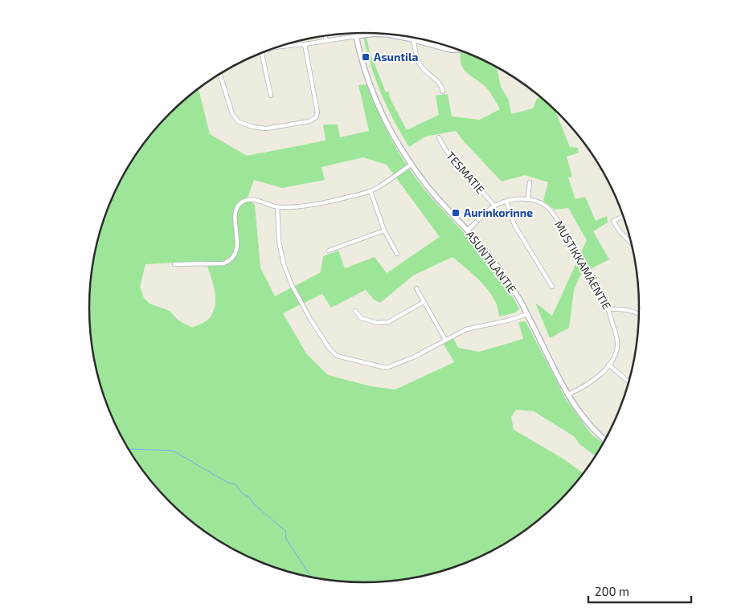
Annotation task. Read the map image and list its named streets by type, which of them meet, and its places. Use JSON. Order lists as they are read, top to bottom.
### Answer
{
  "streets": {
    "street": ["TESMATIE", "ASUNTILANTIE", "MUSTIKKAMÄENTIE"]
  },
  "crossings": [
    ["ASUNTILANTIE", "MUSTIKKAMÄENTIE"]
  ],
  "places": {
    "transit": ["Asuntila", "Aurinkorinne"]
  },
  "scale_bar": "200 m"
}
